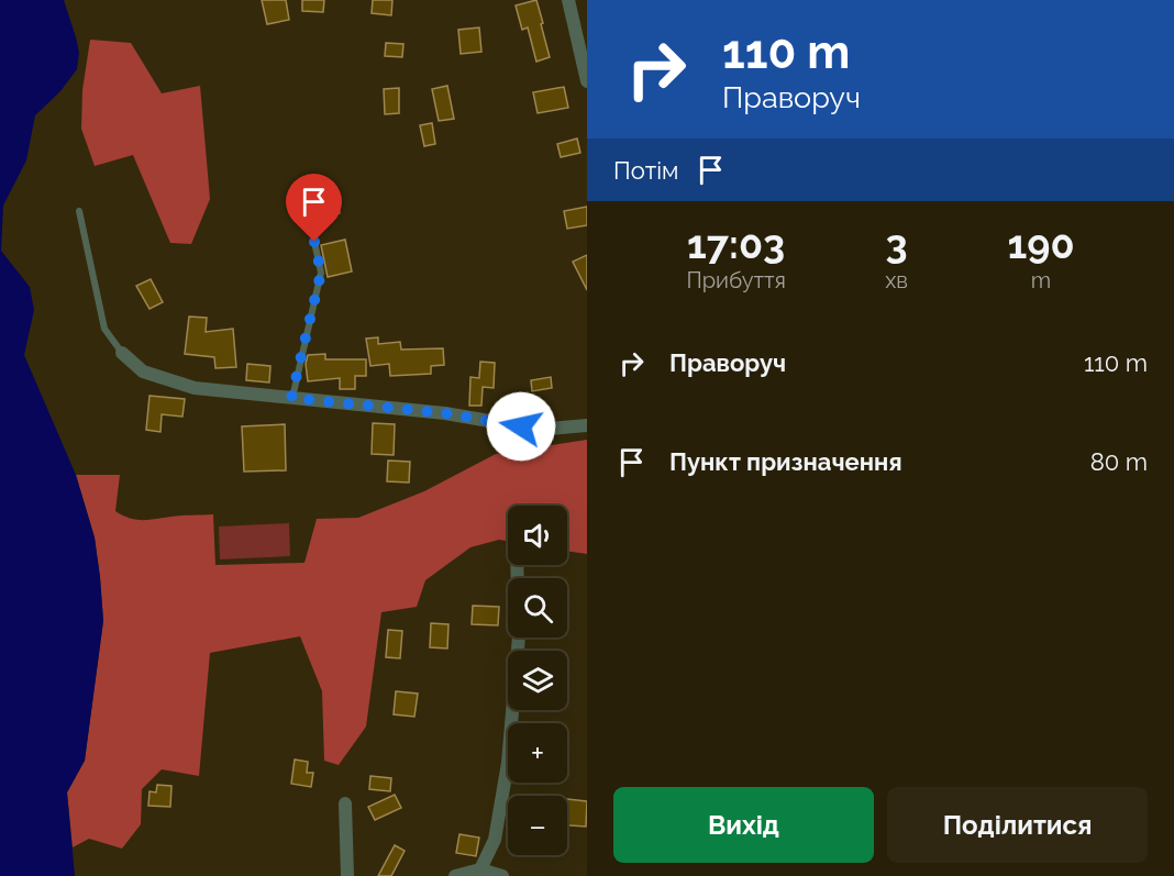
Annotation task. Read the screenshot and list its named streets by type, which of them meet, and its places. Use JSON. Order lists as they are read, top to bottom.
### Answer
{
  "page": {
    "turn": ["110 m", "Праворуч"],
    "then": "Потім",
    "eta": [
      "17:03",
      "Прибуття",
      "3",
      "хв",
      "190",
      "m"
    ],
    "list": [
      {
        "name": "Праворуч",
        "value": "110 m"
      },
      {
        "name": "Пункт призначення",
        "value": "80 m"
      }
    ],
    "map_buttons": ["+", "−"],
    "buttons": ["Вихід", "Поділитися"]
  }
}
